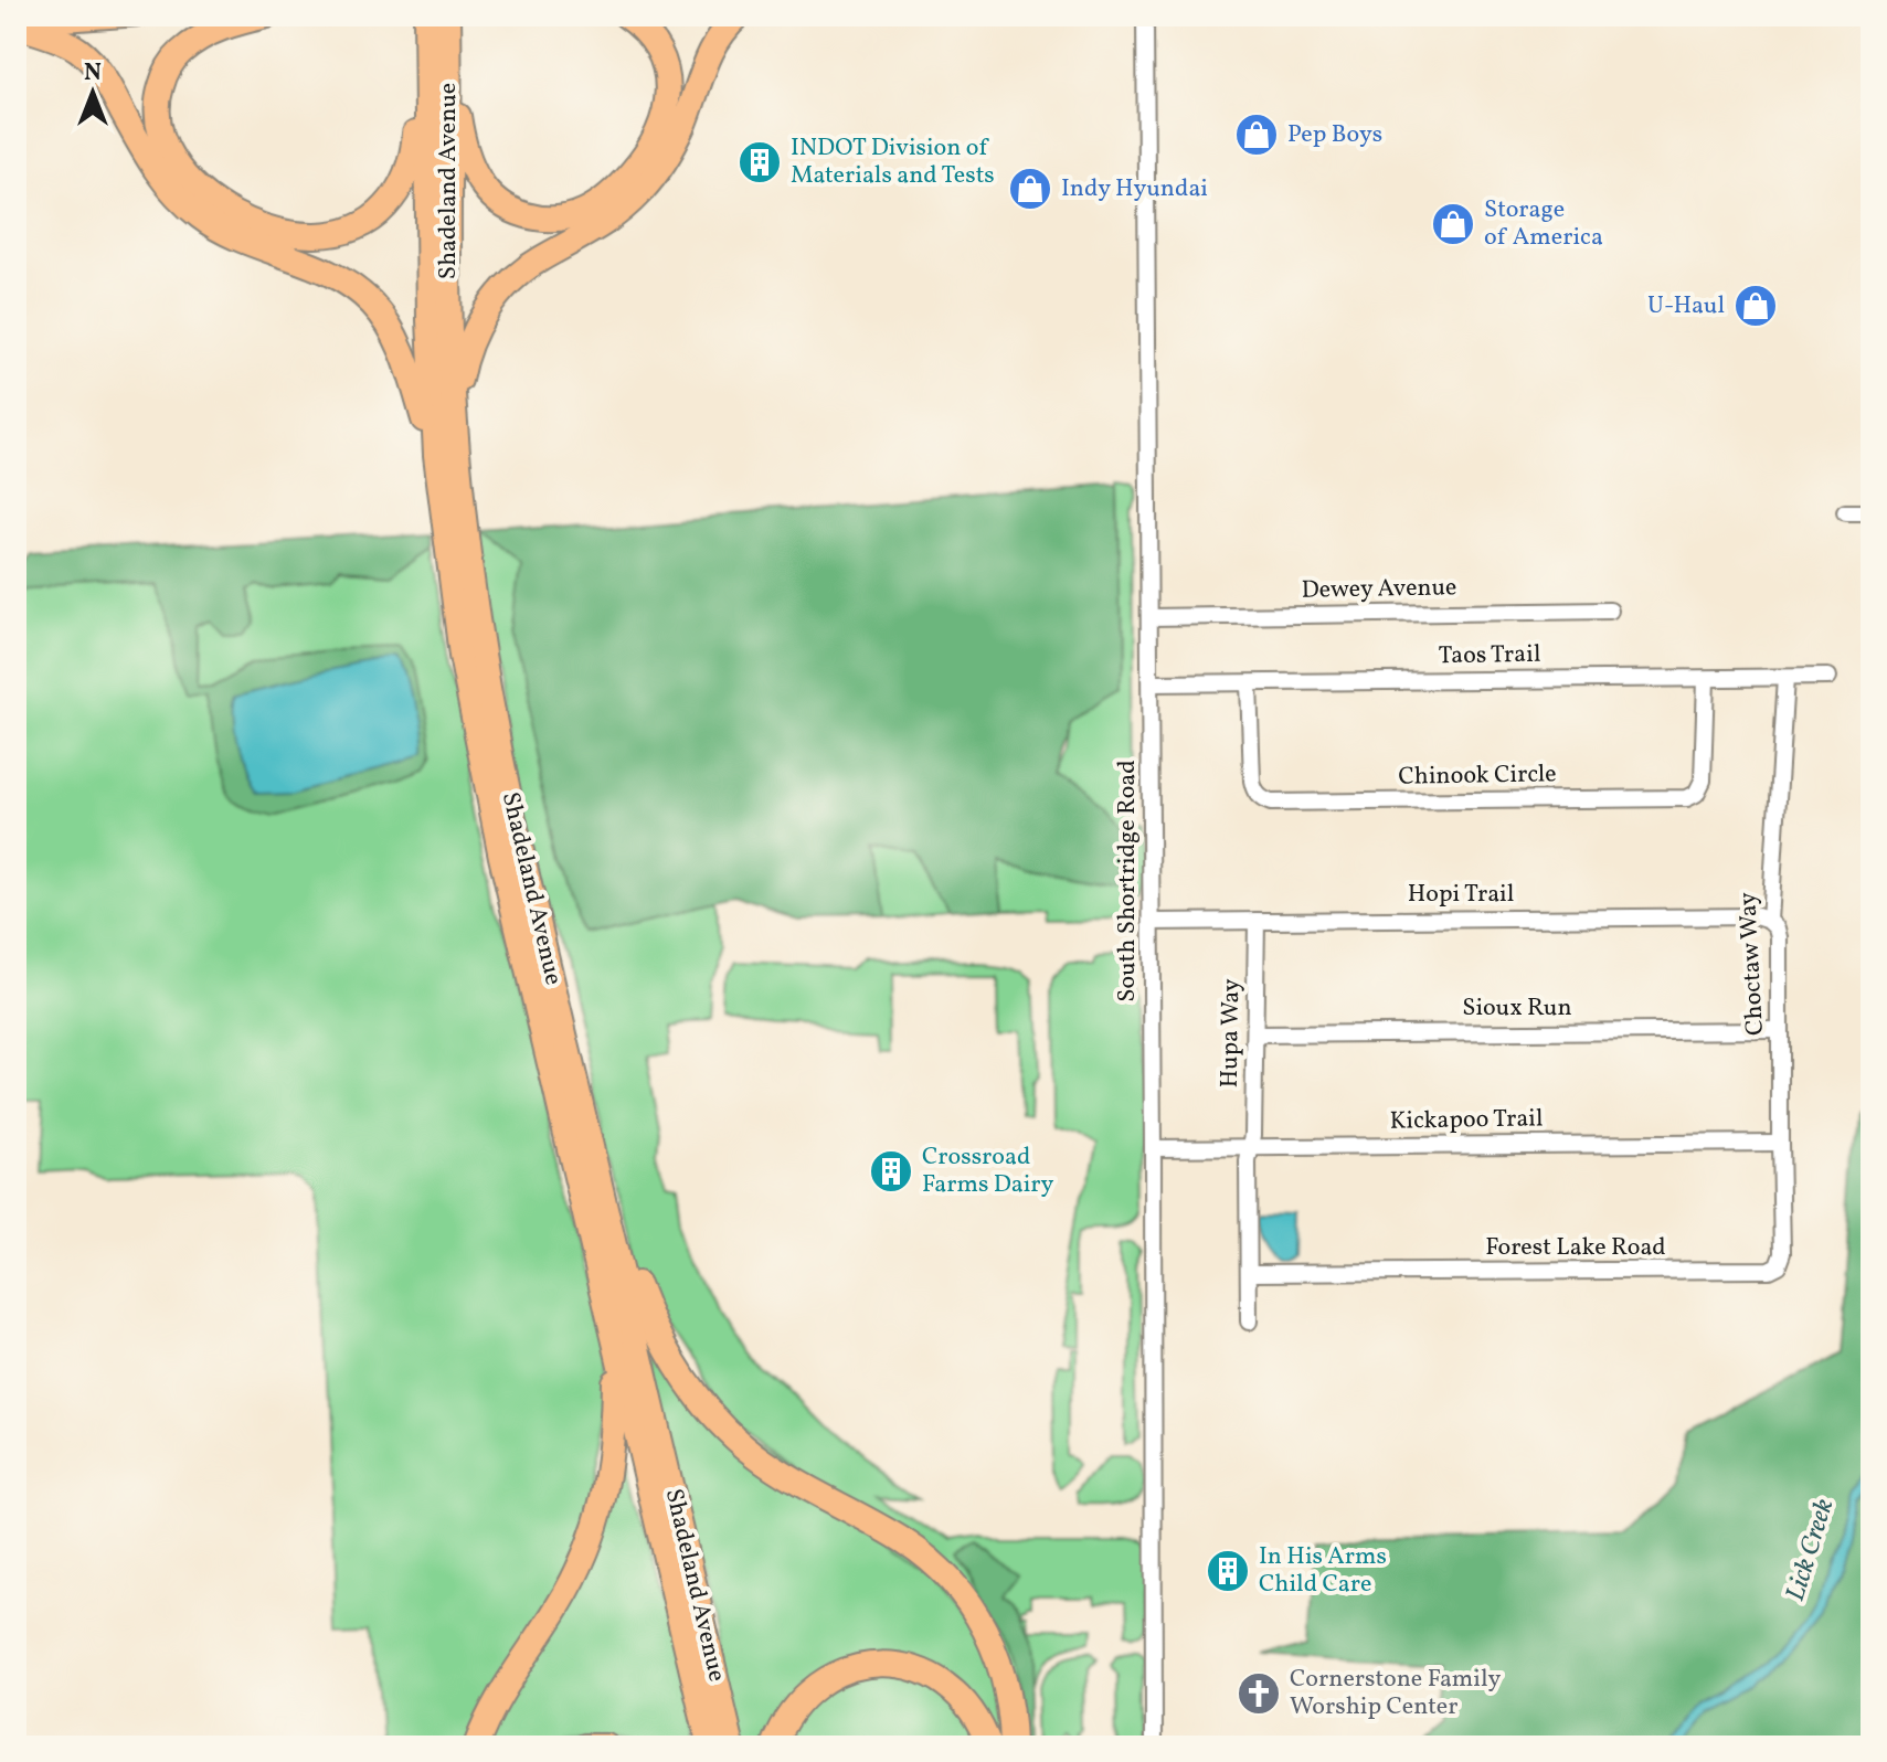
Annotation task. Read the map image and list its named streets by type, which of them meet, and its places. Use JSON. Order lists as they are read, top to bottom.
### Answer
{
  "streets": {
    "highway": ["Shadeland Avenue"],
    "street": [
      "Dewey Avenue",
      "Taos Trail",
      "Chinook Circle",
      "South Shortridge Road",
      "Hopi Trail",
      "Choctaw Way",
      "Sioux Run",
      "Hupa Way",
      "Kickapoo Trail",
      "Forest Lake Road"
    ]
  },
  "crossings": [
    ["Dewey Avenue", "South Shortridge Road"],
    ["Taos Trail", "Chinook Circle"],
    ["Taos Trail", "South Shortridge Road"],
    ["Taos Trail", "Choctaw Way"],
    ["South Shortridge Road", "Hopi Trail"],
    ["South Shortridge Road", "Kickapoo Trail"],
    ["Hopi Trail", "Choctaw Way"],
    ["Hopi Trail", "Hupa Way"],
    ["Choctaw Way", "Sioux Run"],
    ["Choctaw Way", "Kickapoo Trail"],
    ["Choctaw Way", "Forest Lake Road"],
    ["Sioux Run", "Hupa Way"],
    ["Hupa Way", "Kickapoo Trail"],
    ["Kickapoo Trail", "Forest Lake Road"]
  ],
  "water": ["Lick Creek"],
  "places": {
    "shop": [
      "Pep Boys",
      "Indy Hyundai",
      "Storage of America",
      "U-Haul"
    ],
    "building": ["INDOT Division of Materials and Tests", "Crossroad Farms Dairy", "In His Arms Child Care"],
    "church": ["Cornerstone Family Worship Center"]
  },
  "north": "top"
}
